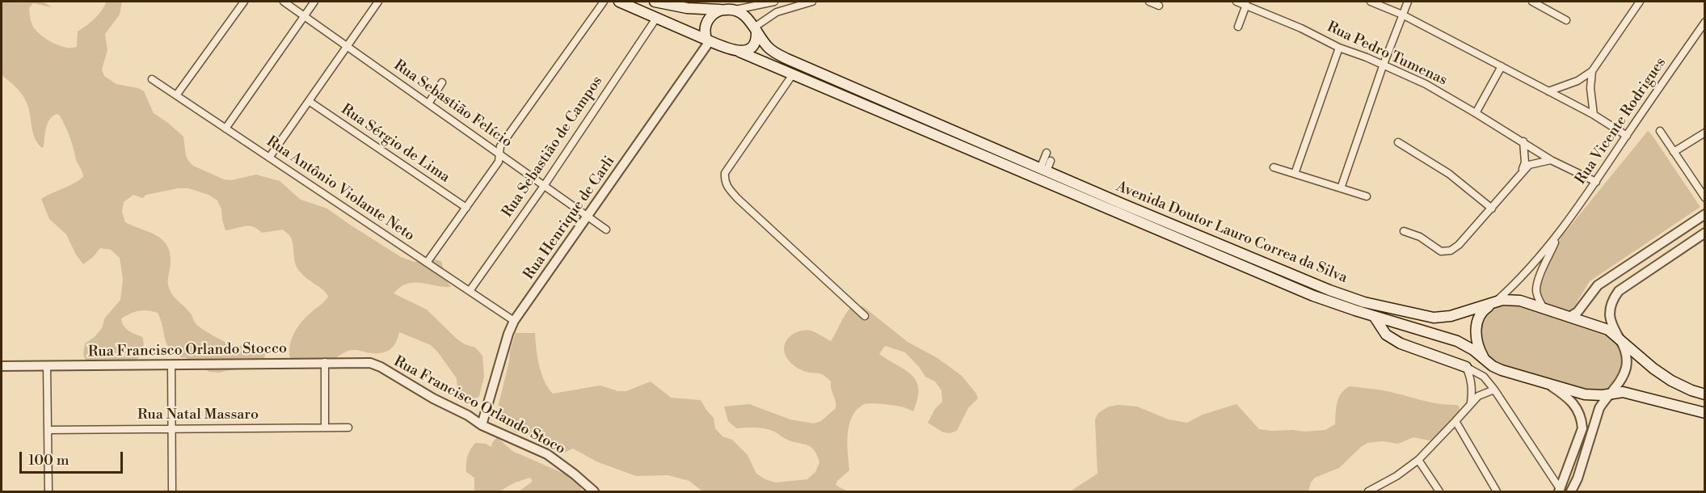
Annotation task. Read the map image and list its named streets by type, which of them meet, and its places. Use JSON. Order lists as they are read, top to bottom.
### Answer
{
  "streets": {
    "main road": ["Avenida Doutor Lauro Correa da Silva"],
    "street": [
      "Rua Pedro Tumenas",
      "Rua Sebastião Felício",
      "Rua Vicente Rodrigues",
      "Rua Sérgio de Lima",
      "Rua Sebastião de Campos",
      "Rua Antônio Violante Neto",
      "Rua Henrique de Carli",
      "Rua Francisco Orlando Stocco",
      "Rua Francisco Orlando Stoco",
      "Rua Natal Massaro"
    ]
  },
  "crossings": [
    ["Rua Pedro Tumenas", "Rua Vicente Rodrigues"],
    ["Rua Sebastião Felício", "Rua Sebastião de Campos"],
    ["Rua Sebastião Felício", "Rua Henrique de Carli"],
    ["Rua Vicente Rodrigues", "Avenida Doutor Lauro Correa da Silva"],
    ["Rua Sebastião de Campos", "Rua Antônio Violante Neto"],
    ["Rua Antônio Violante Neto", "Rua Henrique de Carli"],
    ["Rua Henrique de Carli", "Avenida Doutor Lauro Correa da Silva"],
    ["Rua Henrique de Carli", "Rua Francisco Orlando Stoco"],
    ["Rua Francisco Orlando Stocco", "Rua Francisco Orlando Stoco"]
  ],
  "scale_bar": "100 m"
}
